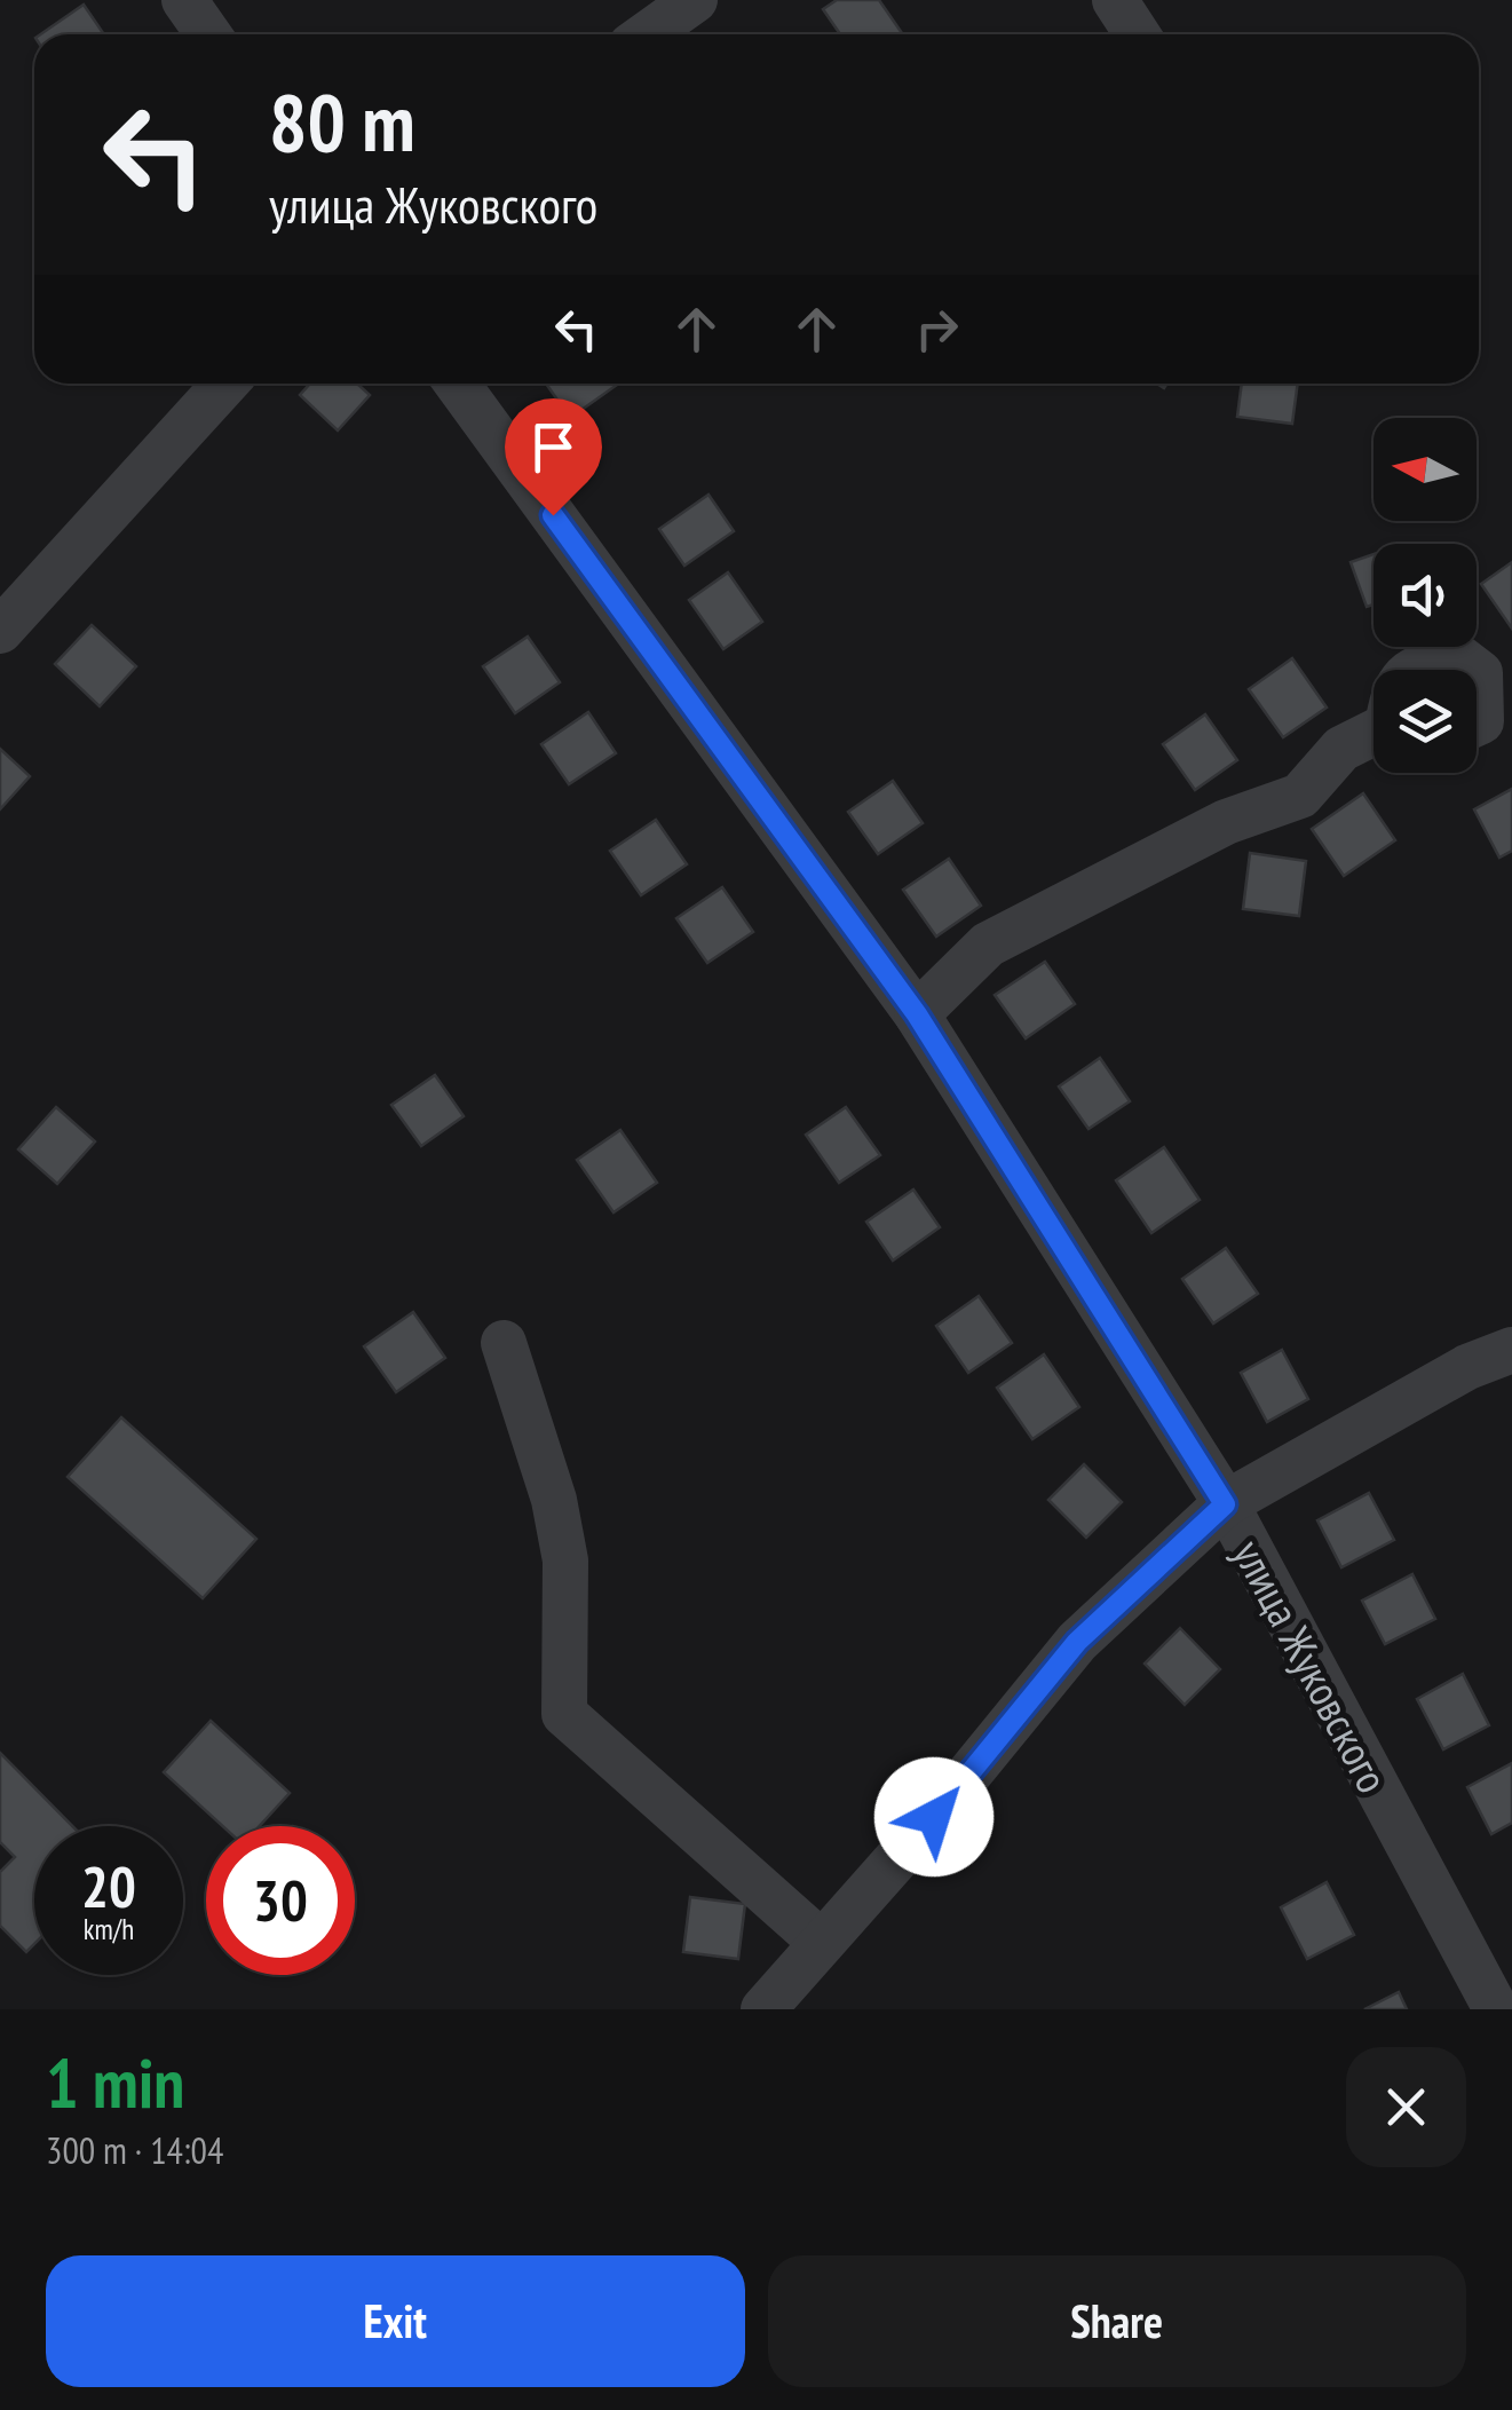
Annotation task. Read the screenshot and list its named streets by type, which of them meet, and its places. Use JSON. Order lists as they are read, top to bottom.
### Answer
{
  "streets": {
    "street": ["улица Жуковского"]
  },
  "north": "left",
  "page": {
    "turn": ["80 m", "улица Жуковского"],
    "speed": "20 km/h",
    "limit": "30",
    "heading": ["1 min", "300 m · 14:04"],
    "buttons": ["Exit", "Share"]
  }
}
